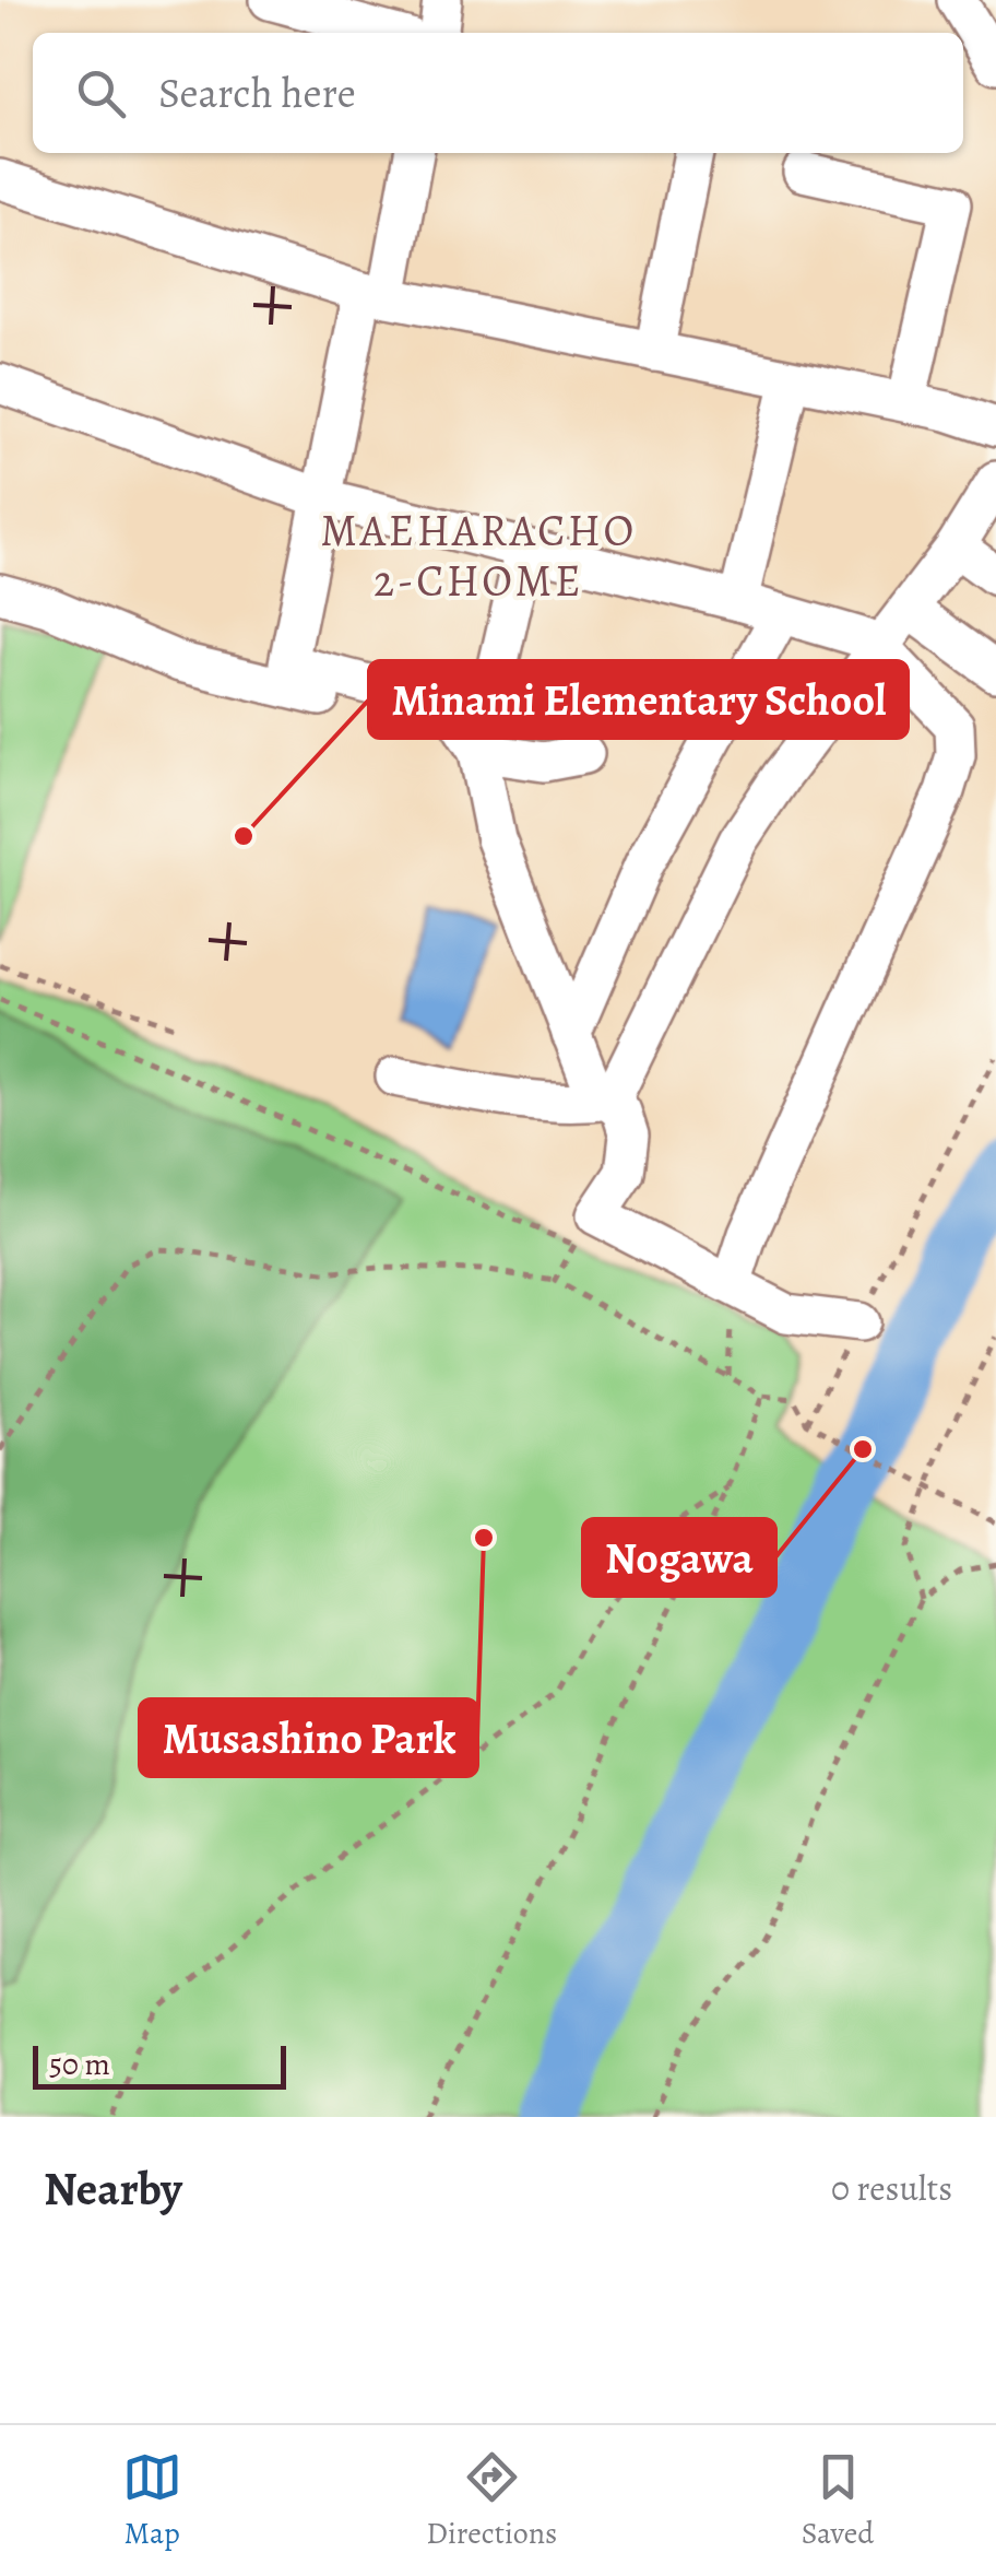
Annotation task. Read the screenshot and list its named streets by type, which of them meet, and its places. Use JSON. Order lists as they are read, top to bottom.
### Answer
{
  "districts": ["MAEHARACHO 2-CHOME"],
  "places": ["Minami Elementary School", "Nogawa", "Musashino Park"],
  "scale_bar": "50 m",
  "page": {
    "search": "Search here",
    "scale": "50 m",
    "heading": ["Nearby", "0 results"],
    "nav": ["Map", "Directions", "Saved"]
  }
}
